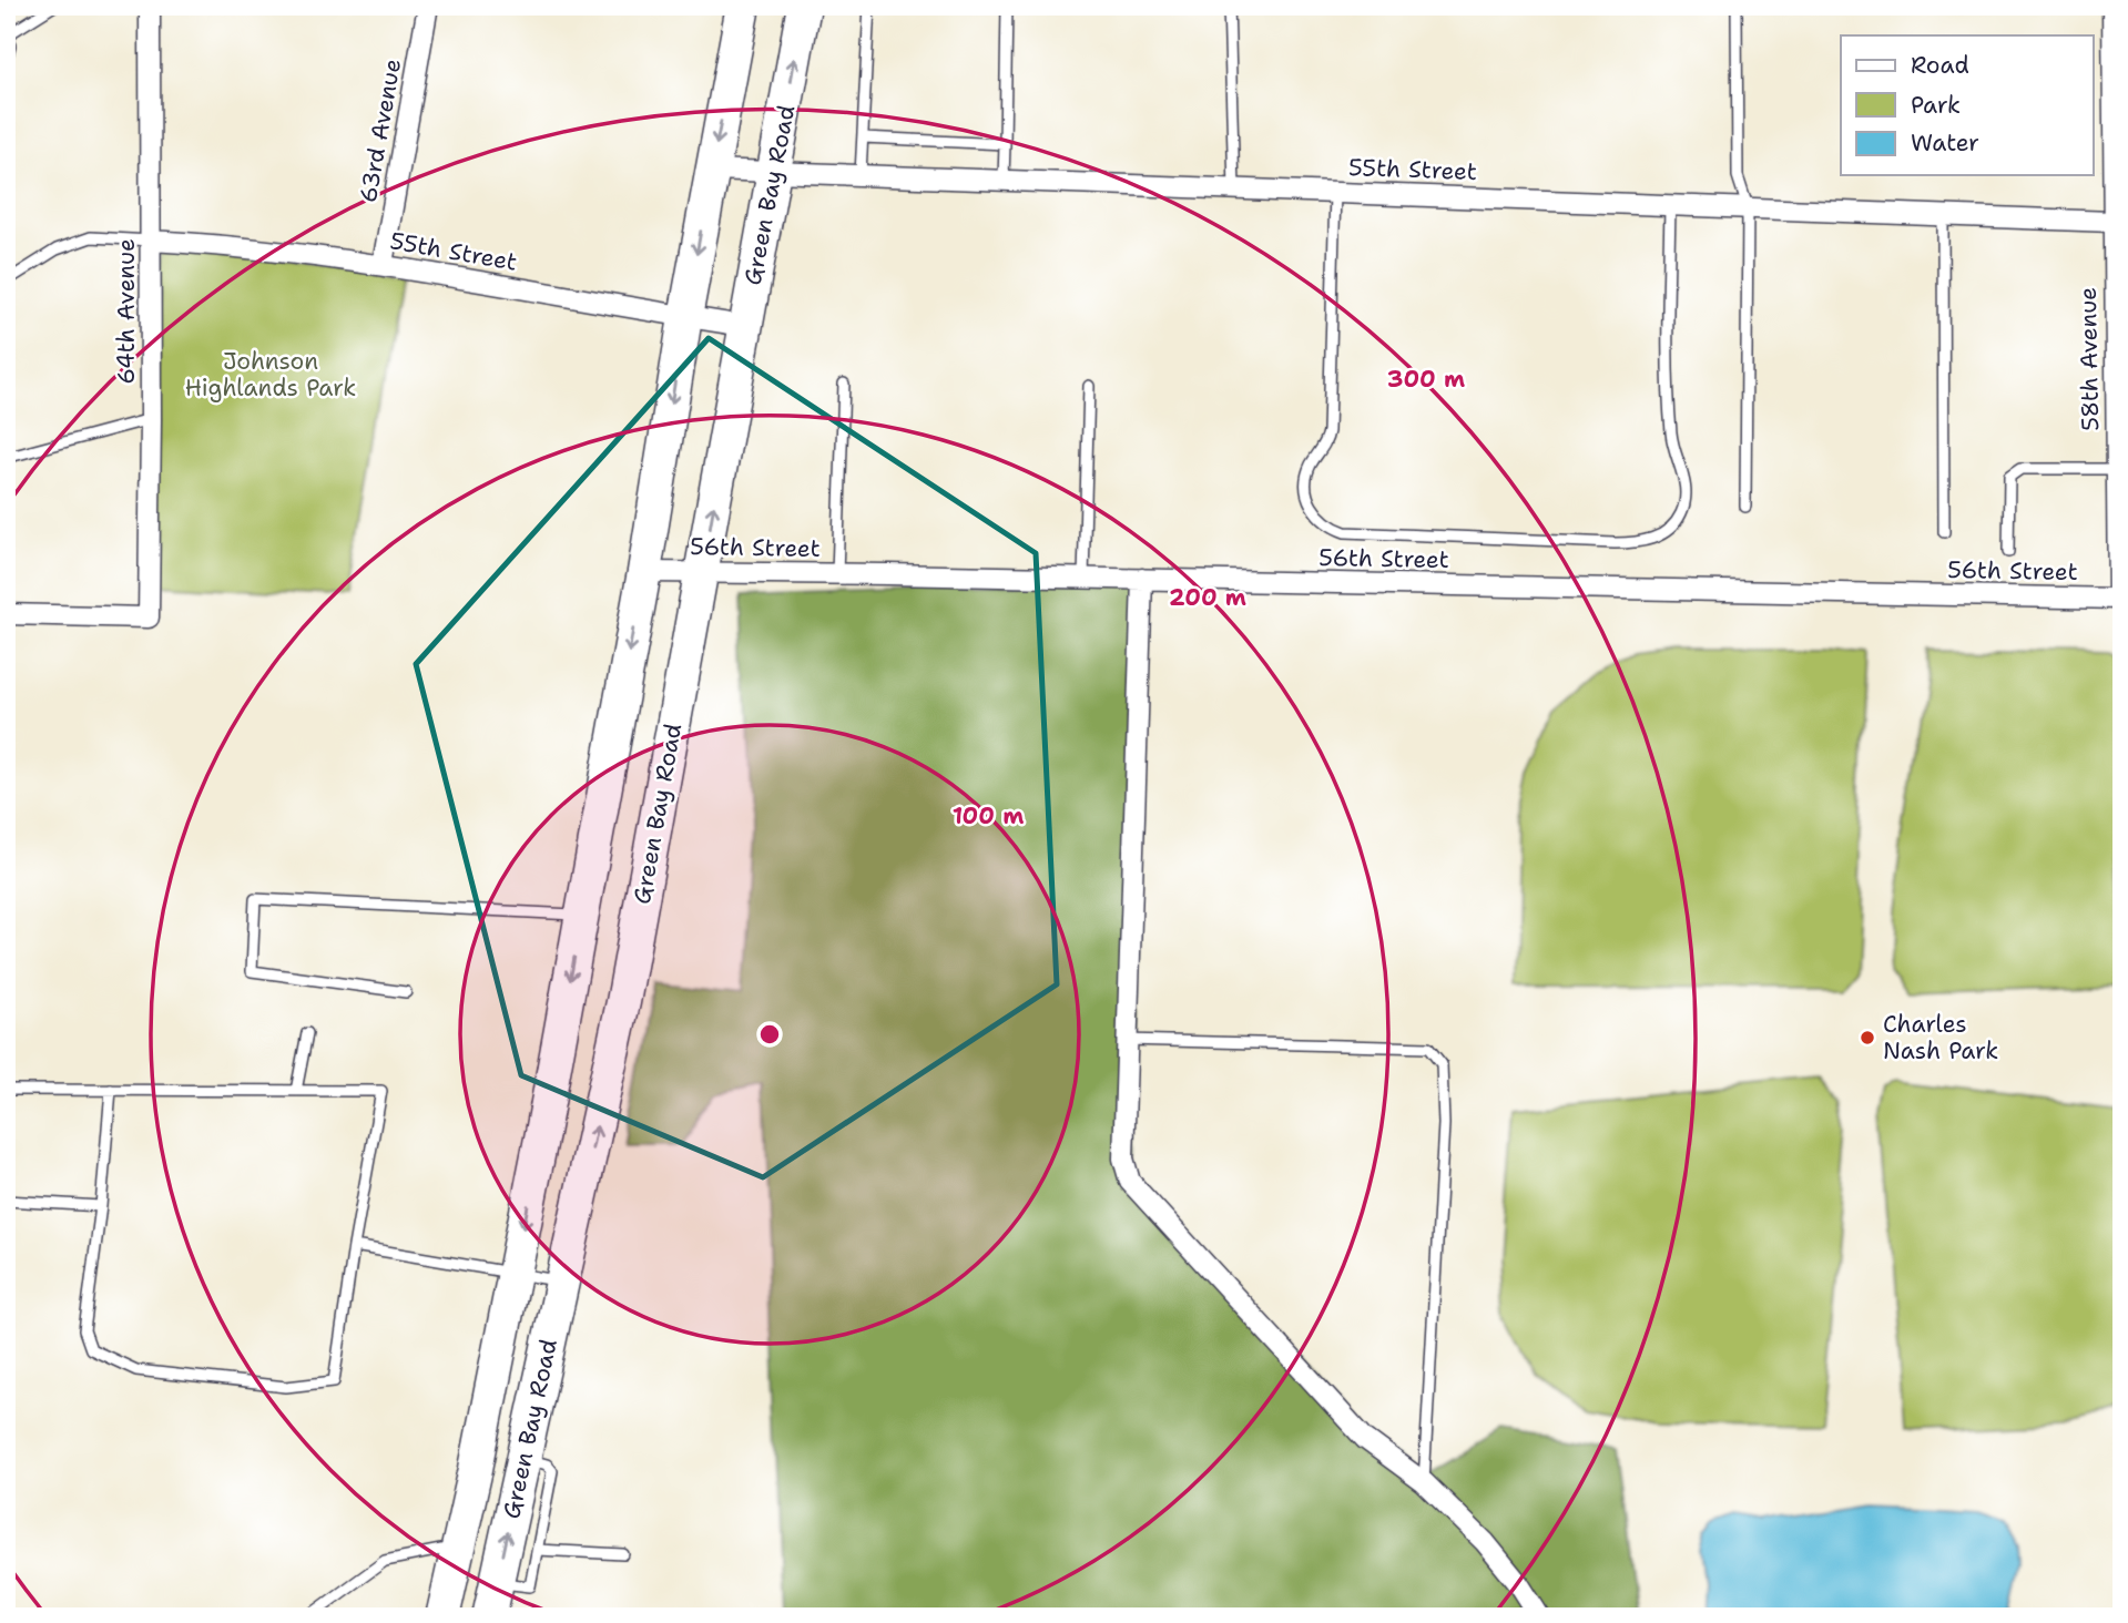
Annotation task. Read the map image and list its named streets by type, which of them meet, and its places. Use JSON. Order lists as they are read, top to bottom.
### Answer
{
  "streets": {
    "main road": ["Green Bay Road"],
    "street": [
      "63rd Avenue",
      "55th Street",
      "64th Avenue",
      "58th Avenue",
      "56th Street"
    ]
  },
  "crossings": [
    ["63rd Avenue", "55th Street"],
    ["55th Street", "Green Bay Road"],
    ["55th Street", "64th Avenue"],
    ["55th Street", "58th Avenue"],
    ["Green Bay Road", "56th Street"],
    ["58th Avenue", "56th Street"]
  ],
  "parks": ["Johnson Highlands Park"],
  "places": ["Charles Nash Park"],
  "legend": ["Road", "Park", "Water"],
  "rings": ["300 m", "200 m", "100 m"]
}
